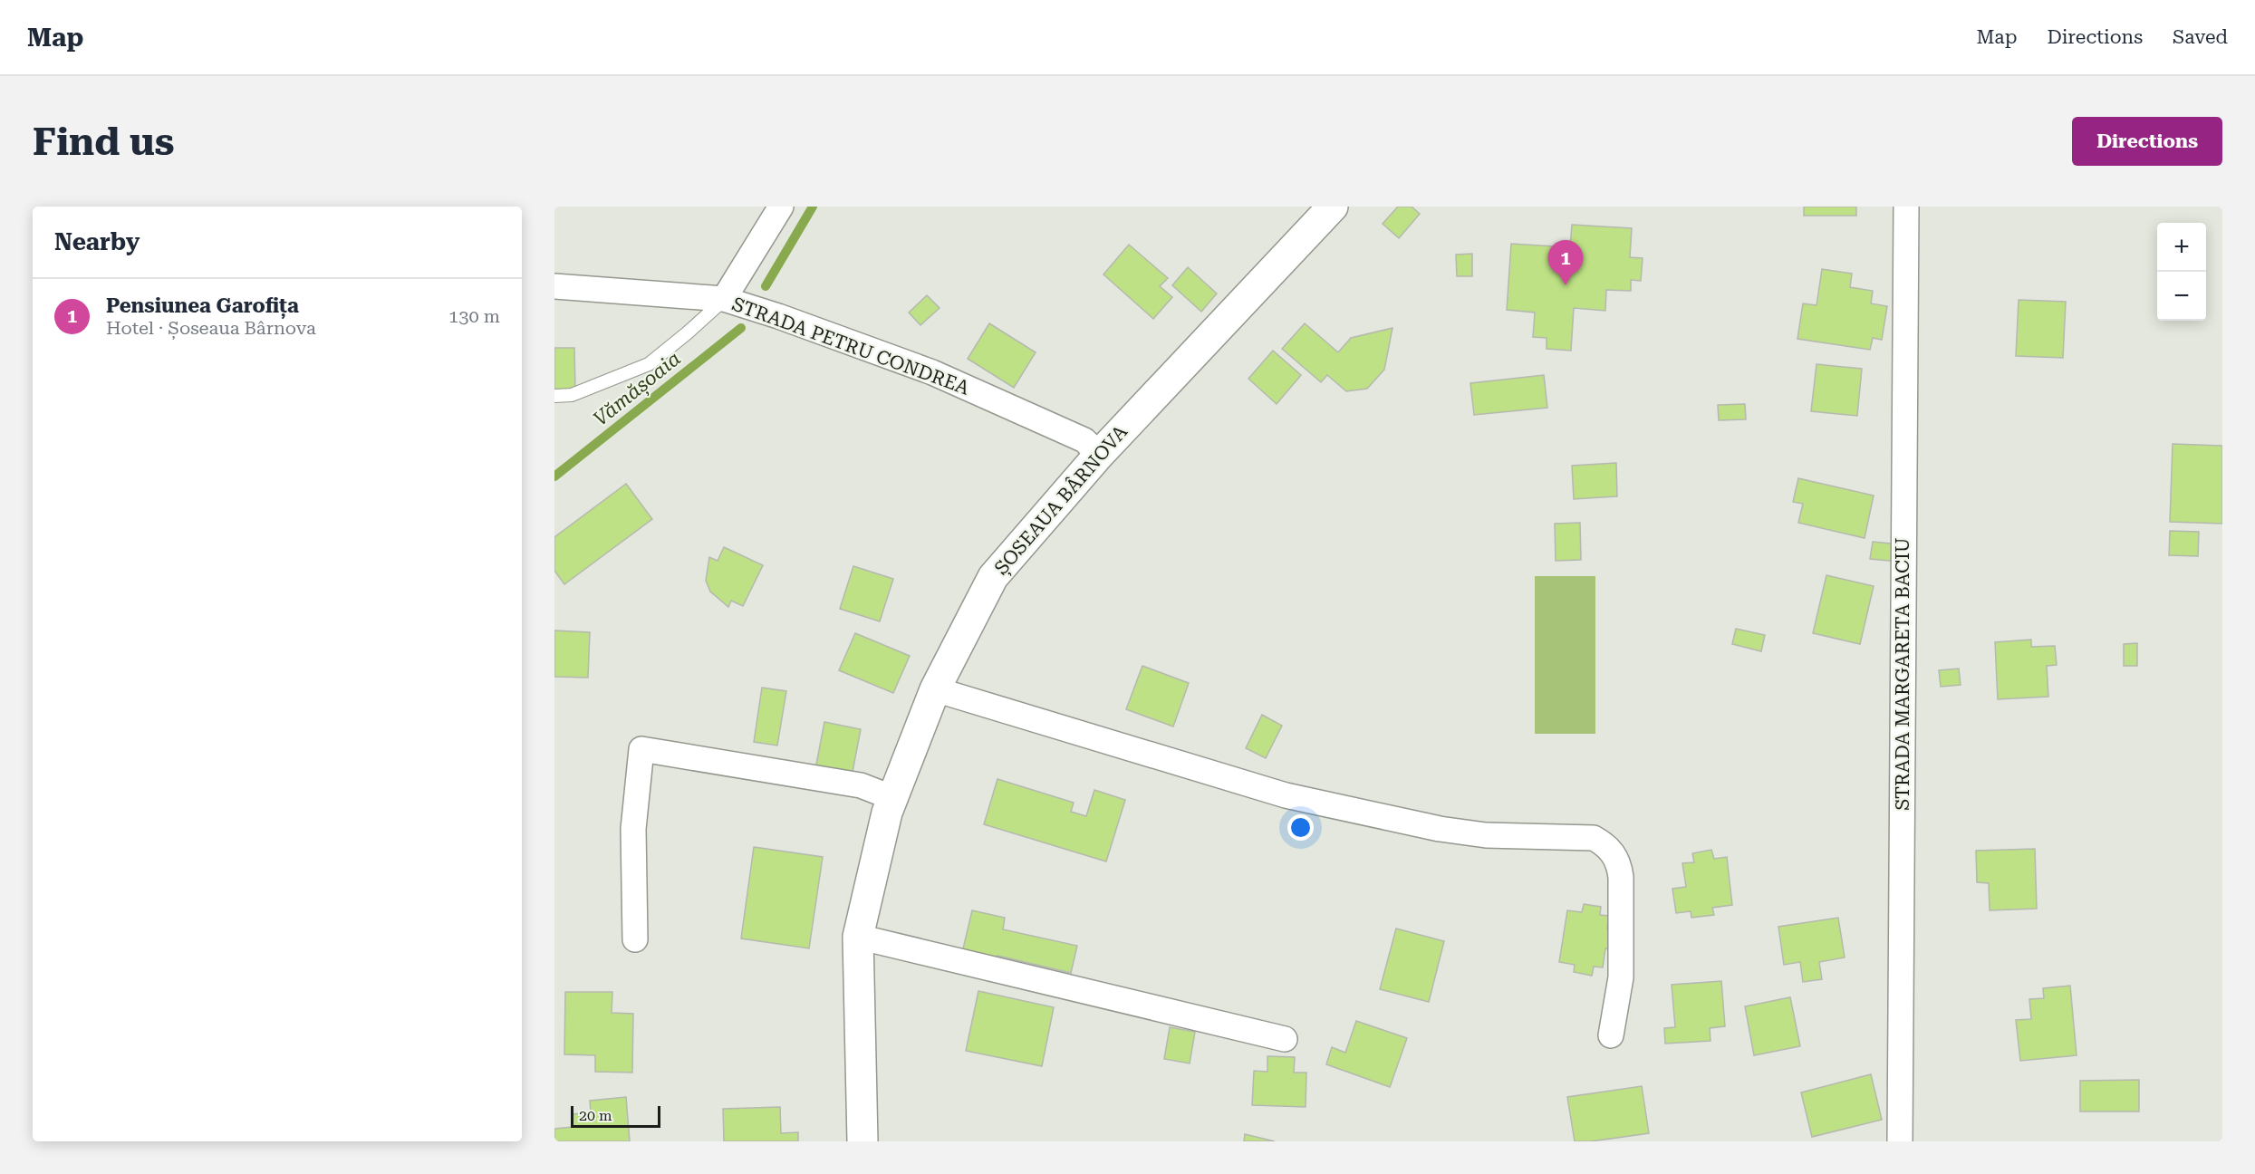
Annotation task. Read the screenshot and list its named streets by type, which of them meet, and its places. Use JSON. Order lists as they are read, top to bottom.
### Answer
{
  "streets": {
    "main road": ["ȘOSEAUA BÂRNOVA"],
    "street": ["STRADA PETRU CONDREA", "STRADA MARGARETA BACIU"]
  },
  "crossings": [
    ["STRADA PETRU CONDREA", "ȘOSEAUA BÂRNOVA"]
  ],
  "water": ["Vămășoaia"],
  "scale_bar": "20 m",
  "page": {
    "header": "Map",
    "nav": ["Map", "Directions", "Saved"],
    "buttons": "Directions",
    "title": "Find us",
    "heading": "Nearby",
    "map_buttons": ["+", "−"],
    "pins": "1",
    "list": [
      {
        "mark": "1",
        "name": "Pensiunea Garofița",
        "note": "Hotel · Șoseaua Bârnova",
        "value": "130 m"
      }
    ],
    "scale": "20 m"
  }
}
